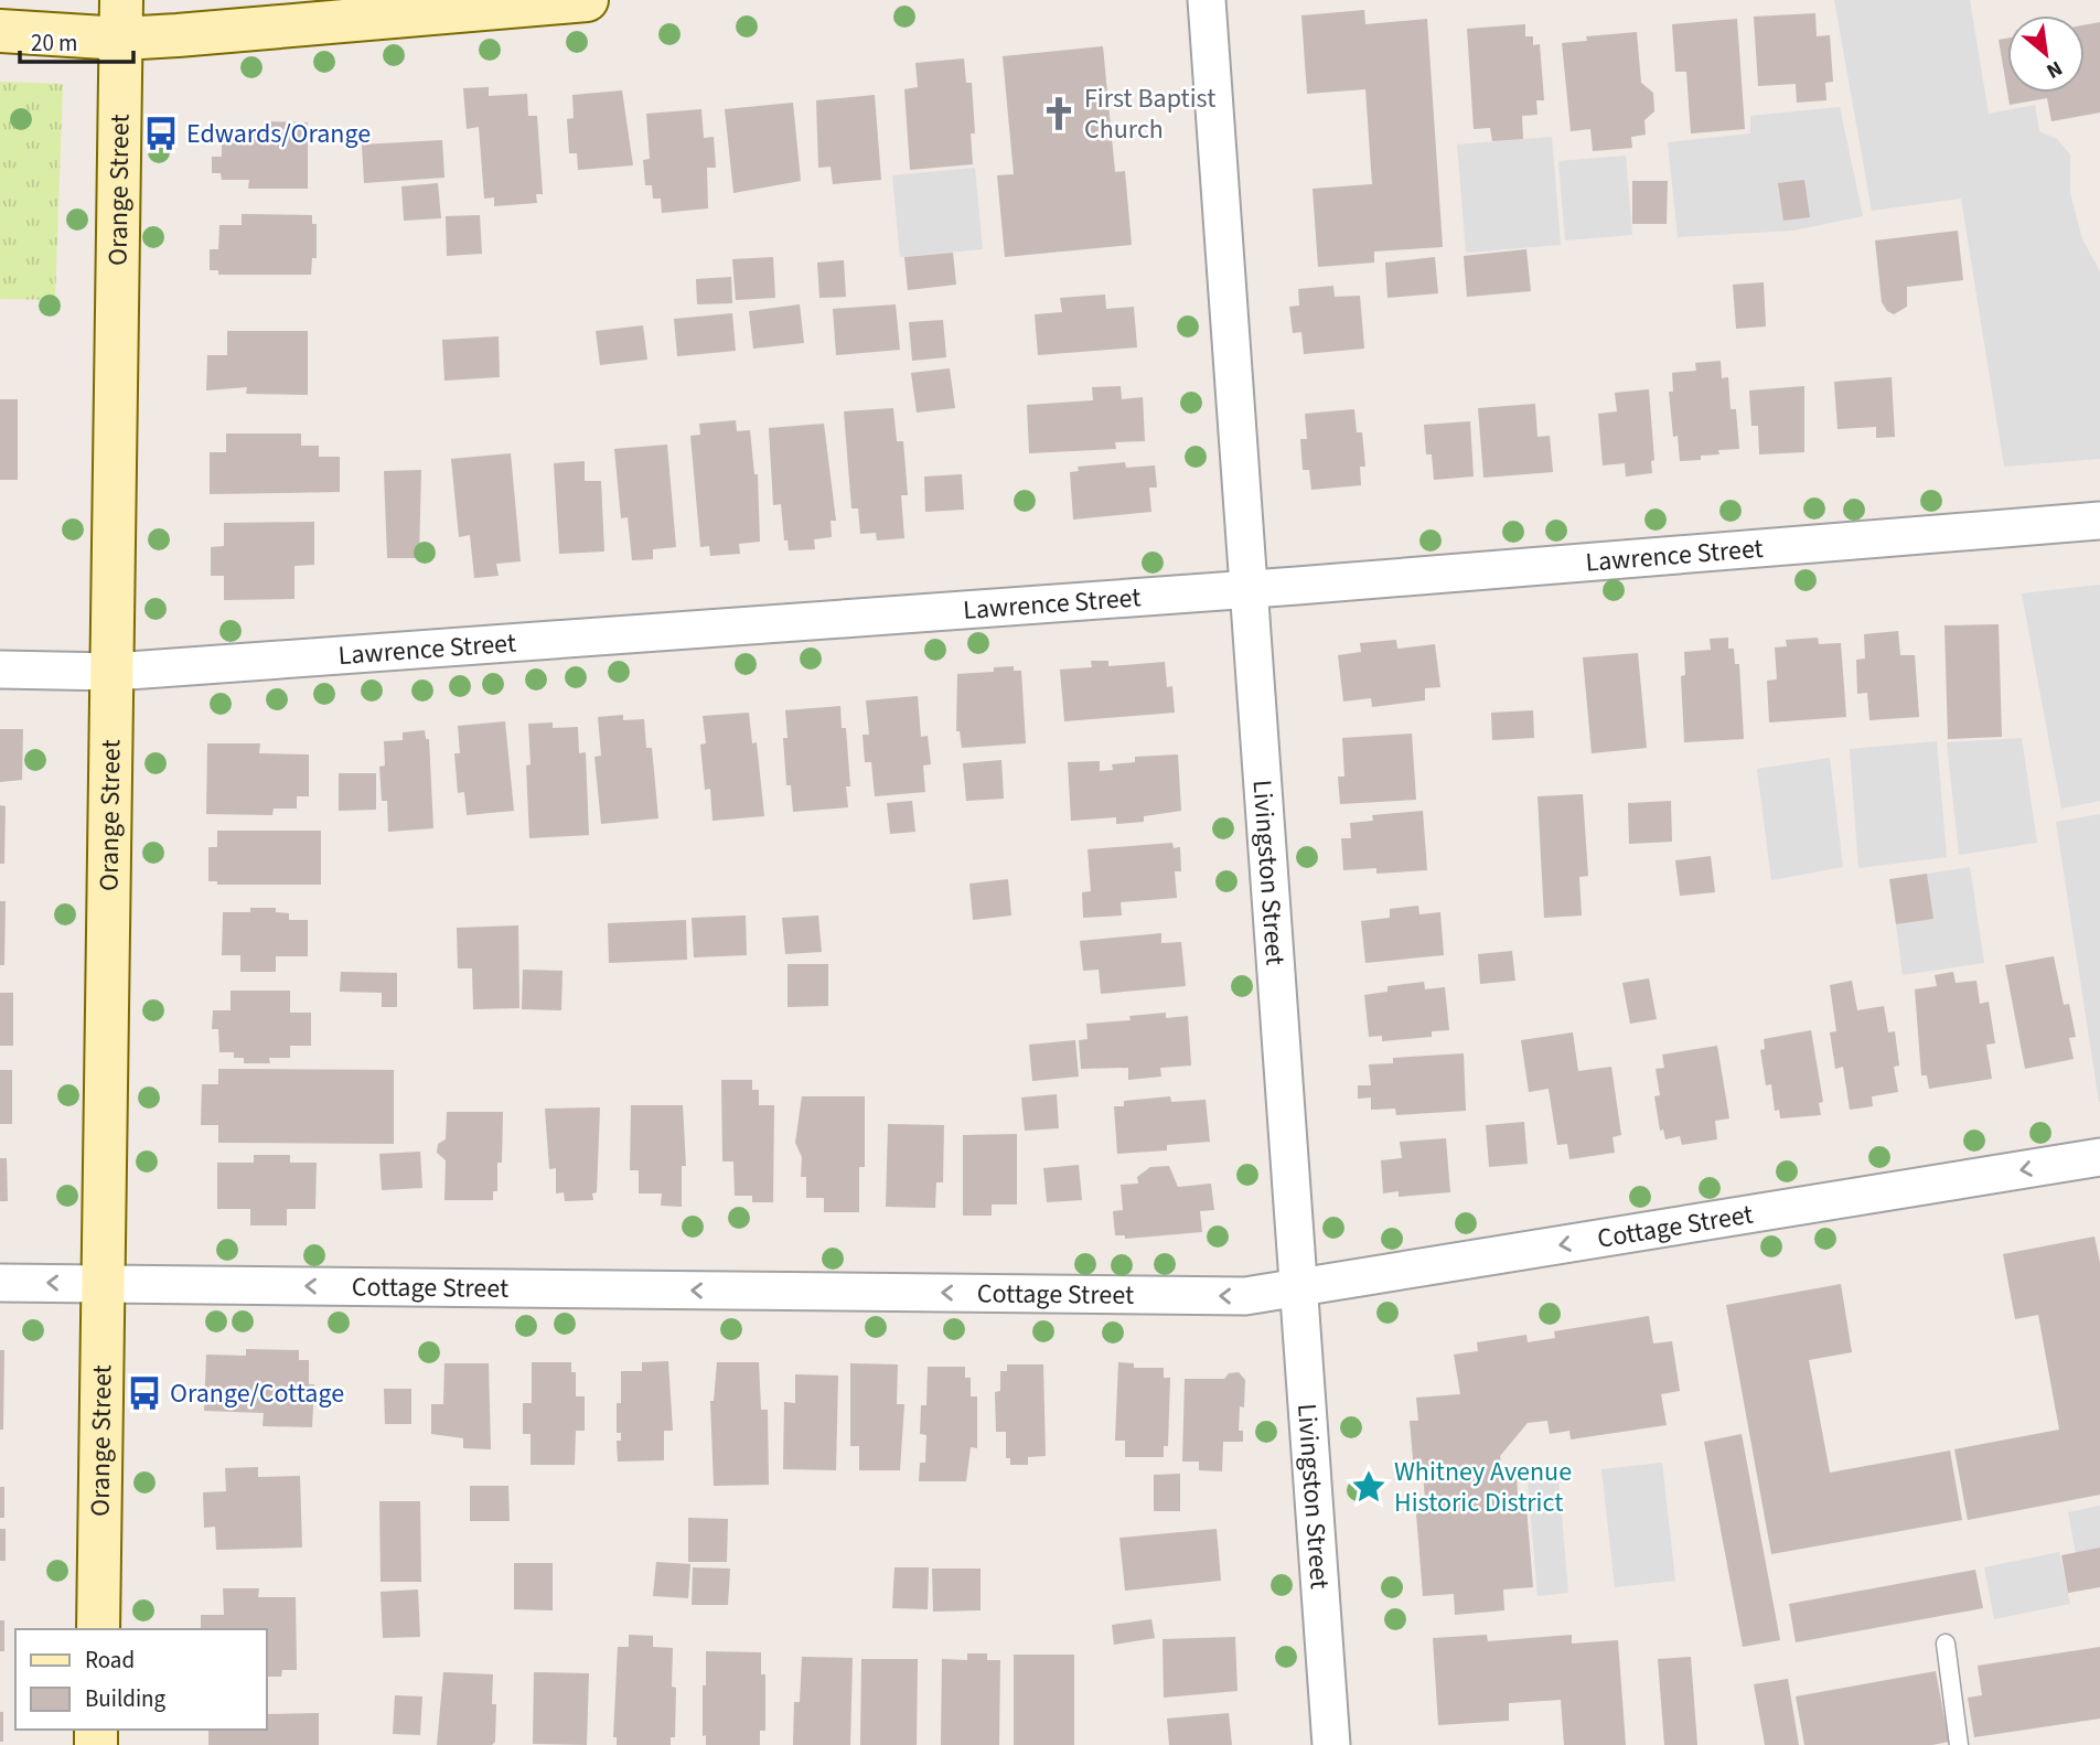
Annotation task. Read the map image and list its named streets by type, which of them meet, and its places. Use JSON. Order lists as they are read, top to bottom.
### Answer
{
  "streets": {
    "main road": ["Orange Street"],
    "street": ["Lawrence Street", "Livingston Street", "Cottage Street"]
  },
  "crossings": [
    ["Orange Street", "Lawrence Street"],
    ["Orange Street", "Cottage Street"],
    ["Lawrence Street", "Livingston Street"],
    ["Livingston Street", "Cottage Street"]
  ],
  "one_way": ["Cottage Street"],
  "places": {
    "church": ["First Baptist Church"],
    "bus stop": ["Edwards/Orange", "Orange/Cottage"],
    "place": ["Whitney Avenue Historic District"]
  },
  "legend": ["Road", "Building"],
  "scale_bar": "20 m",
  "north": "bottom right"
}
